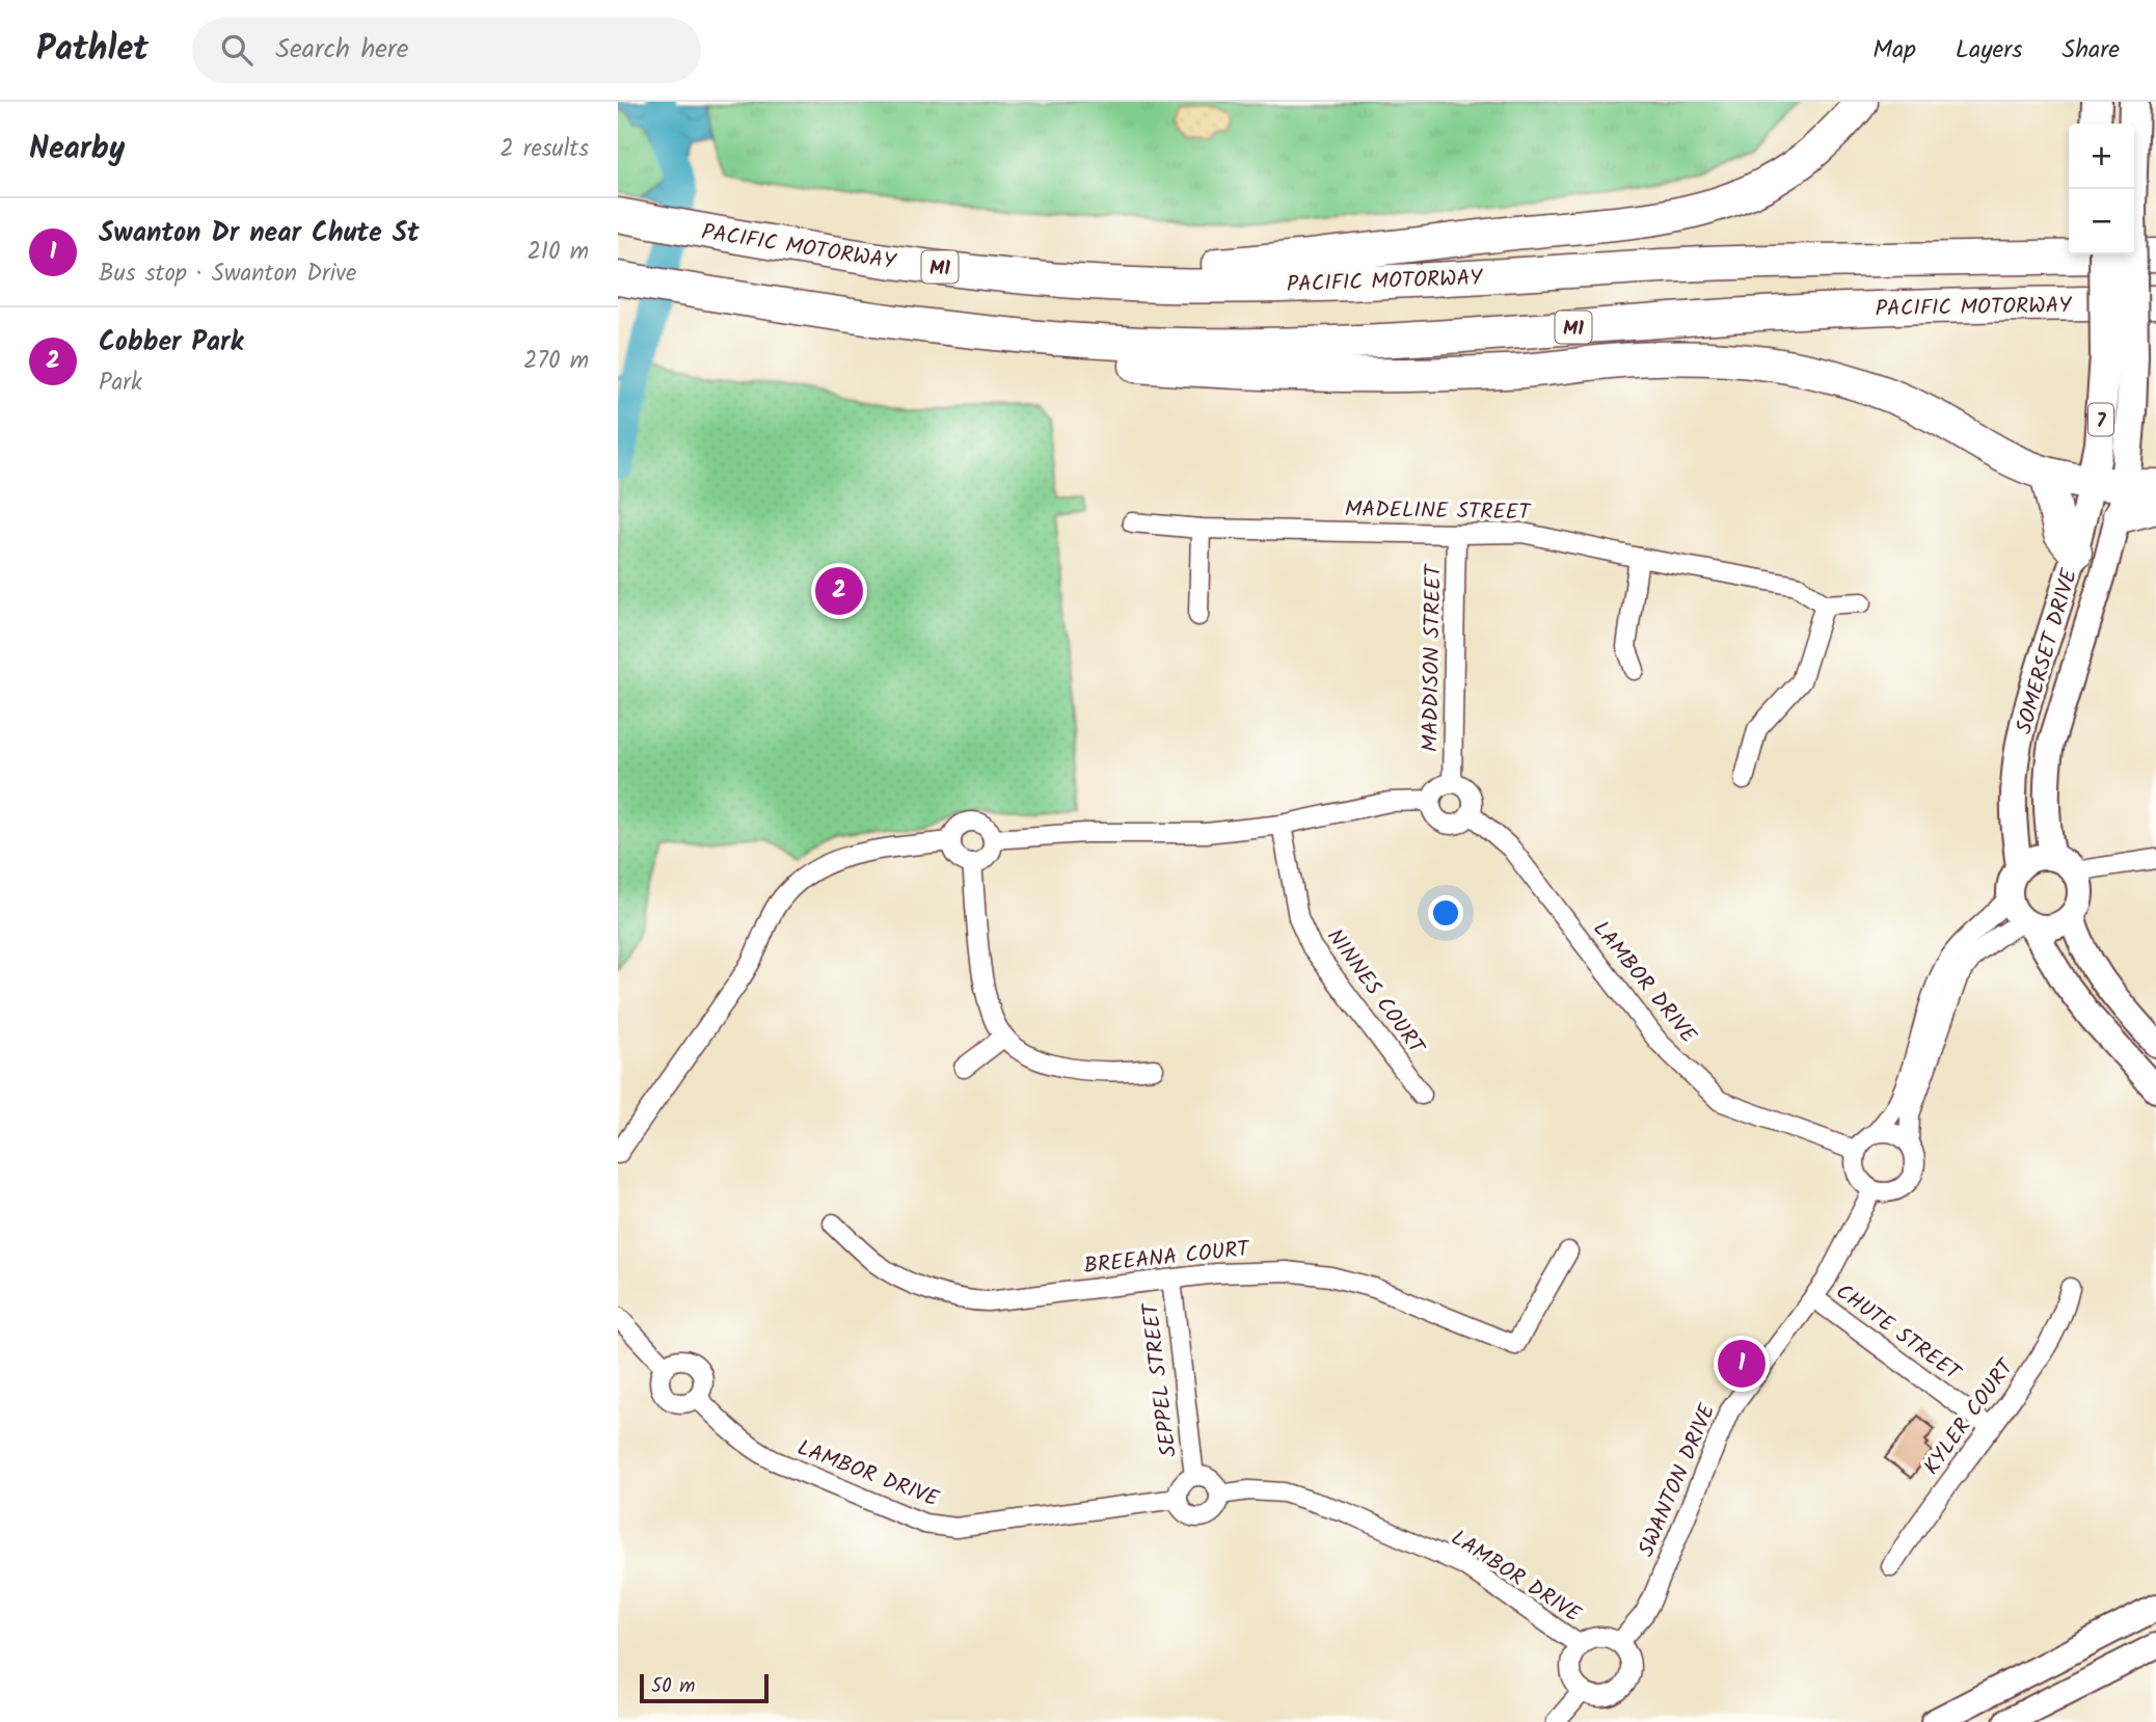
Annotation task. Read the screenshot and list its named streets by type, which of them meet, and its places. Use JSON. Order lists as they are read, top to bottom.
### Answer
{
  "streets": {
    "highway": ["PACIFIC MOTORWAY", "M1"],
    "main road": ["7", "SOMERSET DRIVE"],
    "street": [
      "MADELINE STREET",
      "MADDISON STREET",
      "LAMBOR DRIVE",
      "NINNES COURT",
      "BREEANA COURT",
      "CHUTE STREET",
      "SEPPEL STREET",
      "KYLER COURT",
      "SWANTON DRIVE"
    ]
  },
  "crossings": [
    ["7", "SOMERSET DRIVE"],
    ["MADELINE STREET", "MADDISON STREET"],
    ["MADDISON STREET", "LAMBOR DRIVE"],
    ["LAMBOR DRIVE", "SEPPEL STREET"],
    ["LAMBOR DRIVE", "SWANTON DRIVE"],
    ["BREEANA COURT", "SEPPEL STREET"],
    ["CHUTE STREET", "KYLER COURT"],
    ["CHUTE STREET", "SWANTON DRIVE"]
  ],
  "scale_bar": "50 m",
  "page": {
    "header": "Pathlet",
    "search": "Search here",
    "nav": ["Map", "Layers", "Share"],
    "heading": ["Nearby", "2 results"],
    "map_buttons": ["+", "−"],
    "list": [
      {
        "mark": "1",
        "name": "Swanton Dr near Chute St",
        "note": "Bus stop · Swanton Drive",
        "value": "210 m"
      },
      {
        "mark": "2",
        "name": "Cobber Park",
        "note": "Park",
        "value": "270 m"
      }
    ],
    "pins": ["2", "1"],
    "scale": "50 m"
  }
}
